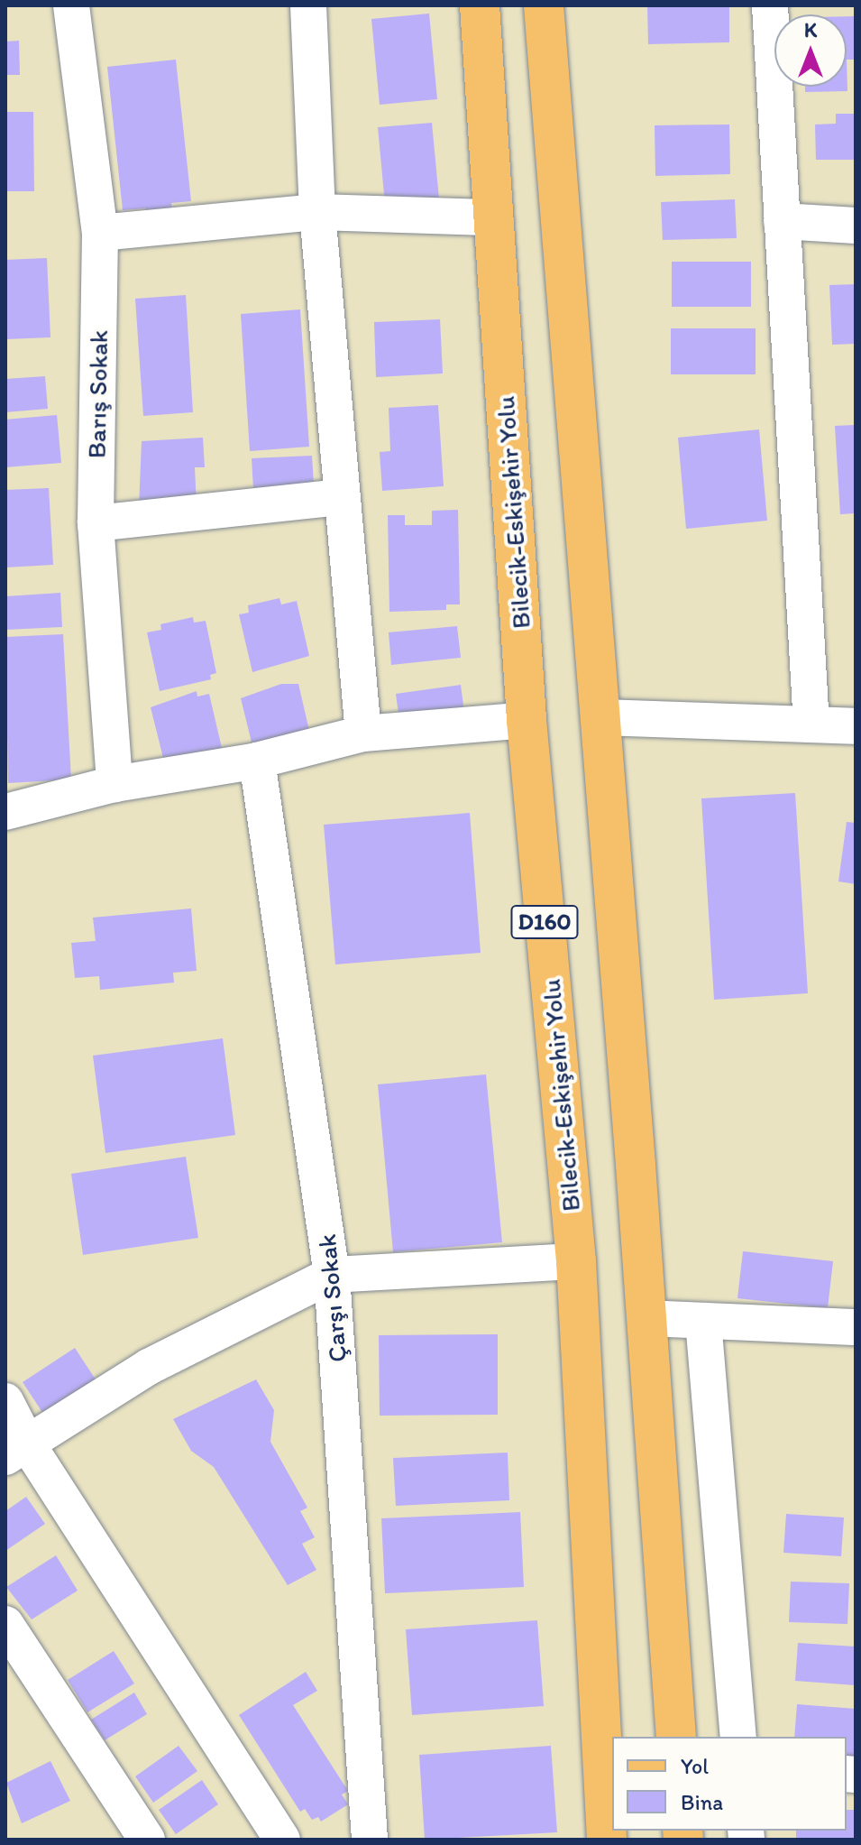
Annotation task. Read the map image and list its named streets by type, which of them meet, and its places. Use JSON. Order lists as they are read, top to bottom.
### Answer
{
  "streets": {
    "main road": ["Bilecik-Eskişehir Yolu", "D160"],
    "street": ["Barış Sokak", "Çarşı Sokak"]
  },
  "legend": ["Yol", "Bina"],
  "north": "top"
}
